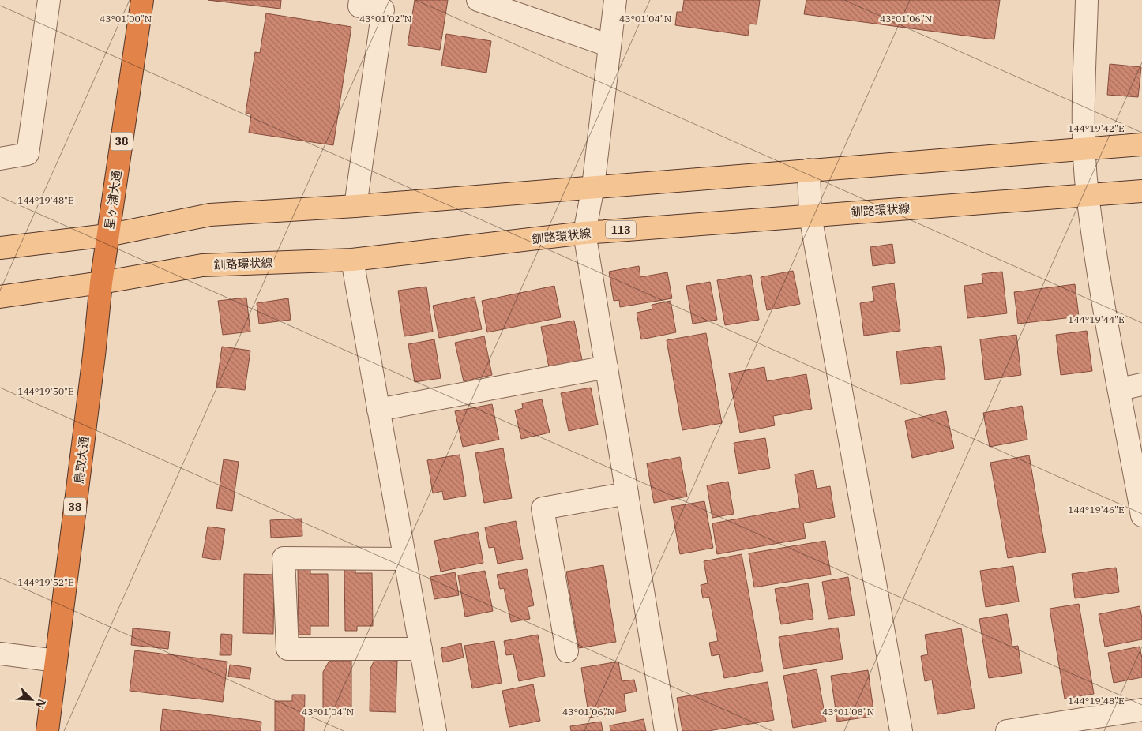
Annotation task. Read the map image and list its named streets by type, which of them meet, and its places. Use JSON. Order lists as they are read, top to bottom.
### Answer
{
  "streets": {
    "highway": ["38", "星ヶ浦大通", "鳥取大通"],
    "main road": ["釧路環状線", "113"]
  },
  "crossings": [
    ["星ヶ浦大通", "釧路環状線"],
    ["星ヶ浦大通", "鳥取大通"],
    ["釧路環状線", "鳥取大通"]
  ],
  "north": "bottom right",
  "coordinates": [
    "43°01'00\"N",
    "43°01'02\"N",
    "43°01'04\"N",
    "43°01'06\"N",
    "144°19'42\"E",
    "144°19'48\"E",
    "144°19'44\"E",
    "144°19'50\"E",
    "144°19'46\"E",
    "144°19'52\"E",
    "43°01'08\"N"
  ]
}
